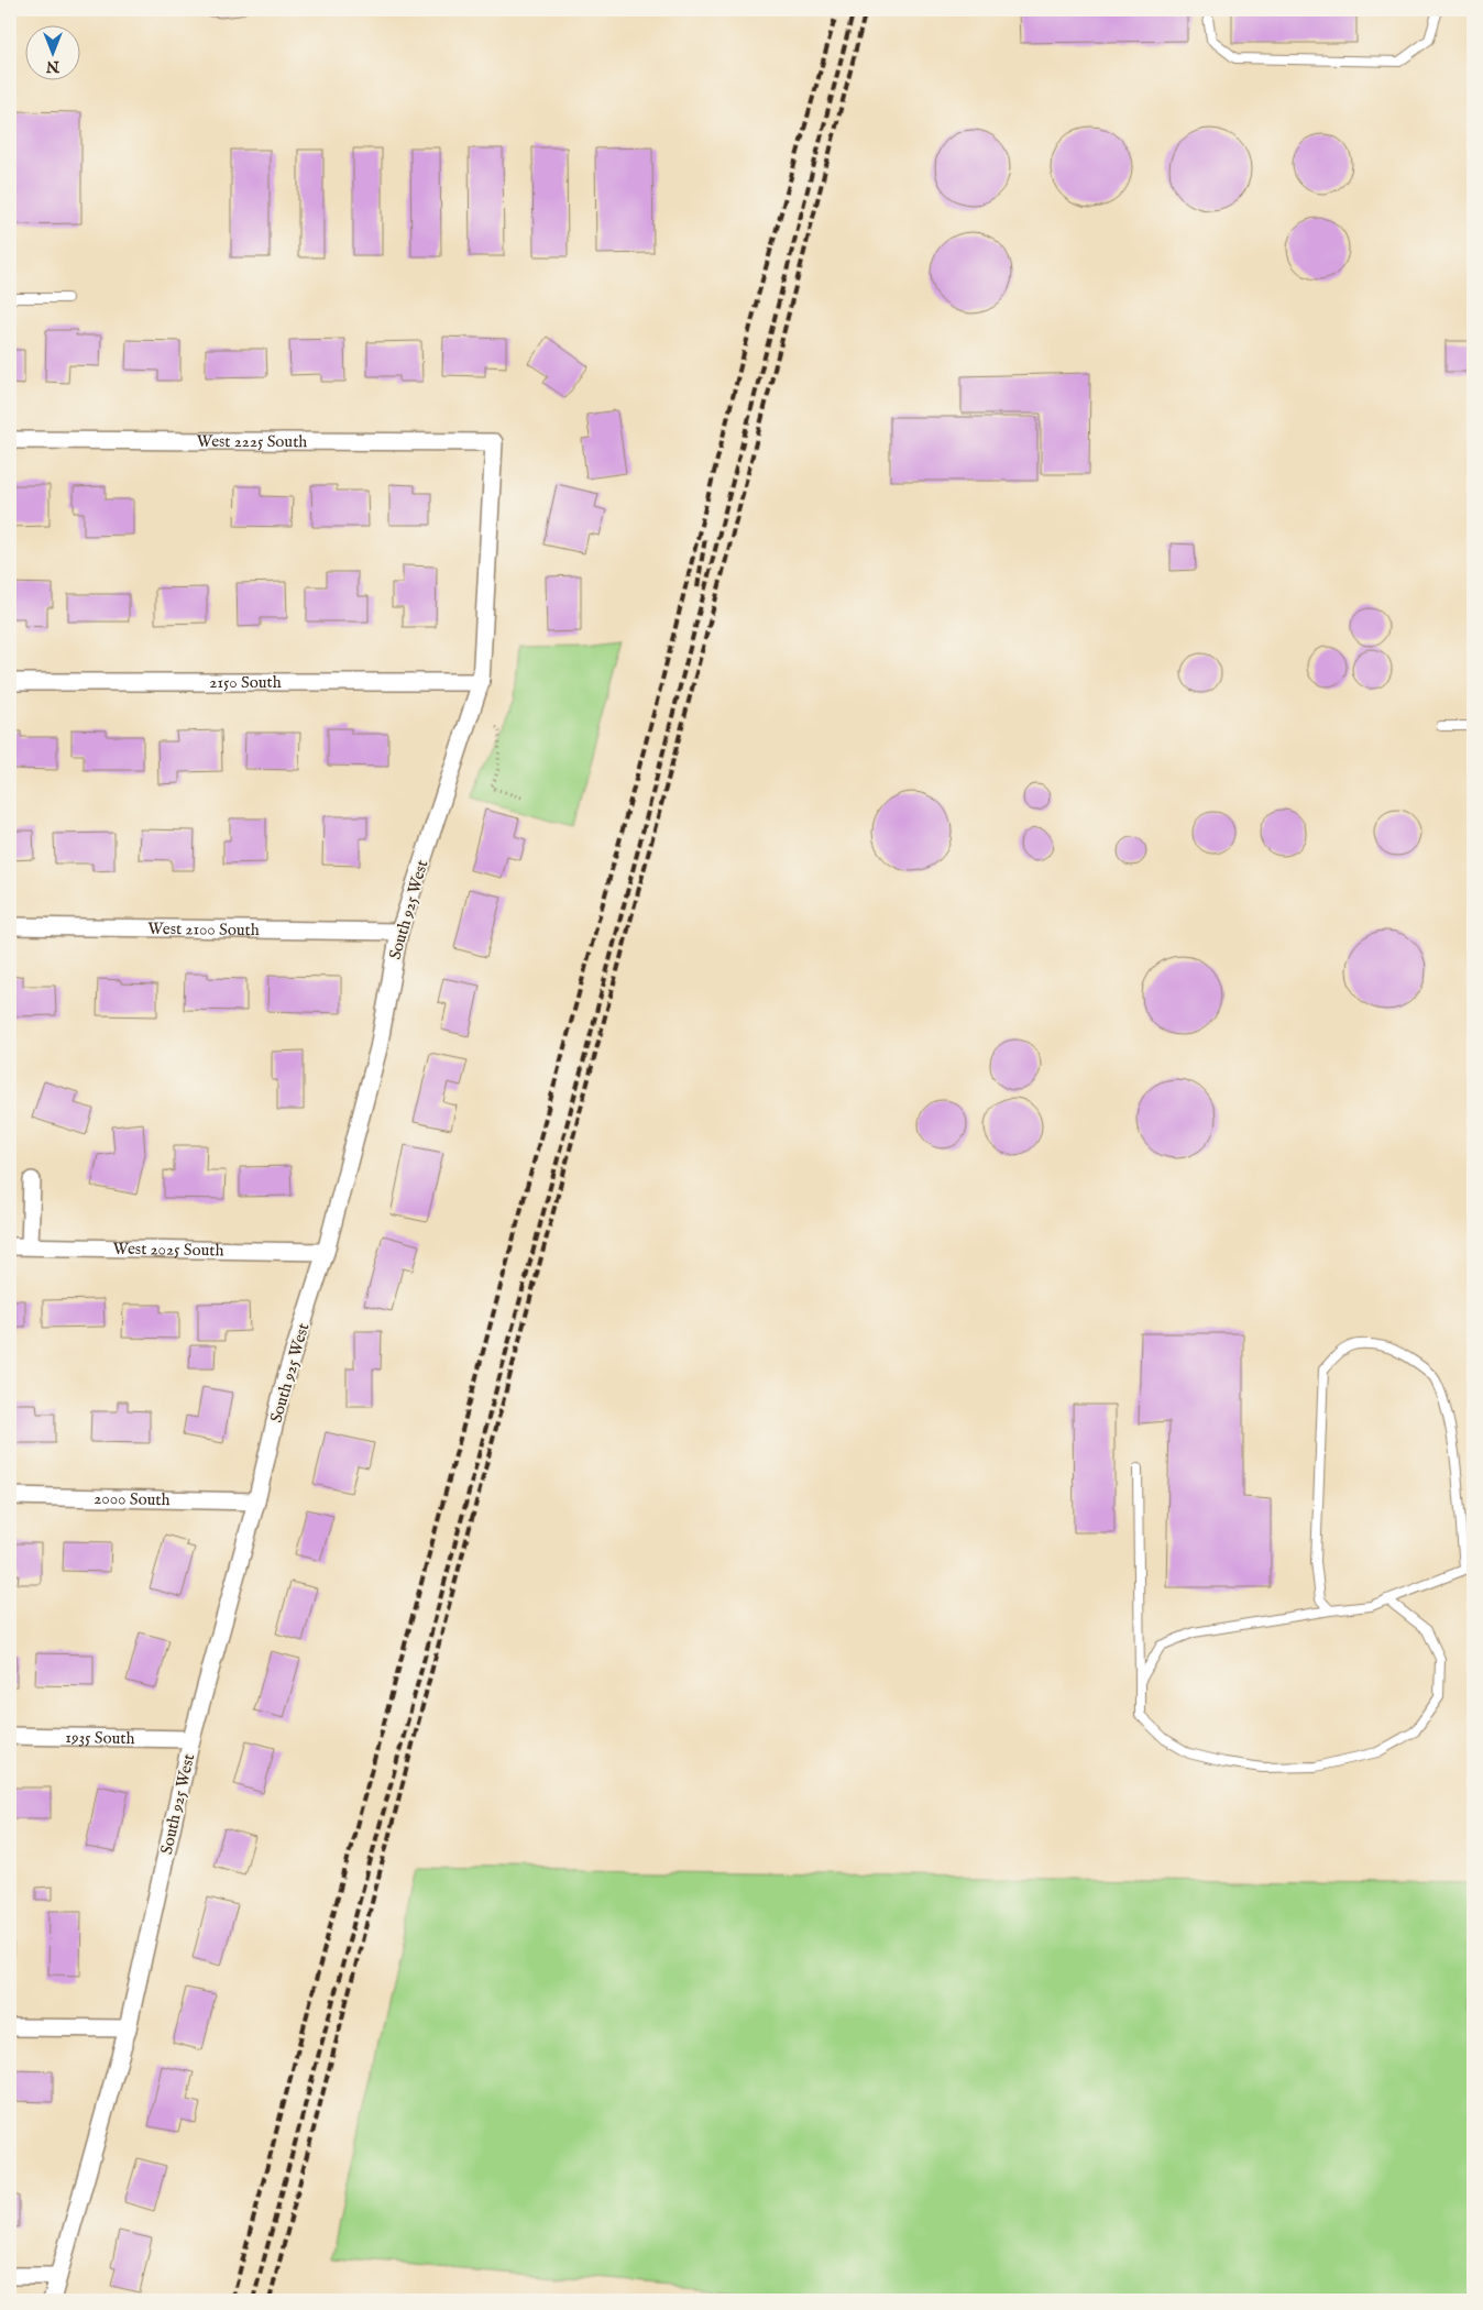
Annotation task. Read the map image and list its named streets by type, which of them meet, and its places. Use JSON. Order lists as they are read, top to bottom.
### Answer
{
  "streets": {
    "street": [
      "West 2225 South",
      "2150 South",
      "South 925 West",
      "West 2100 South",
      "West 2025 South",
      "2000 South",
      "1935 South"
    ]
  },
  "crossings": [
    ["West 2225 South", "South 925 West"],
    ["2150 South", "South 925 West"],
    ["South 925 West", "West 2100 South"],
    ["South 925 West", "West 2025 South"],
    ["South 925 West", "2000 South"],
    ["South 925 West", "1935 South"]
  ],
  "north": "bottom"
}
